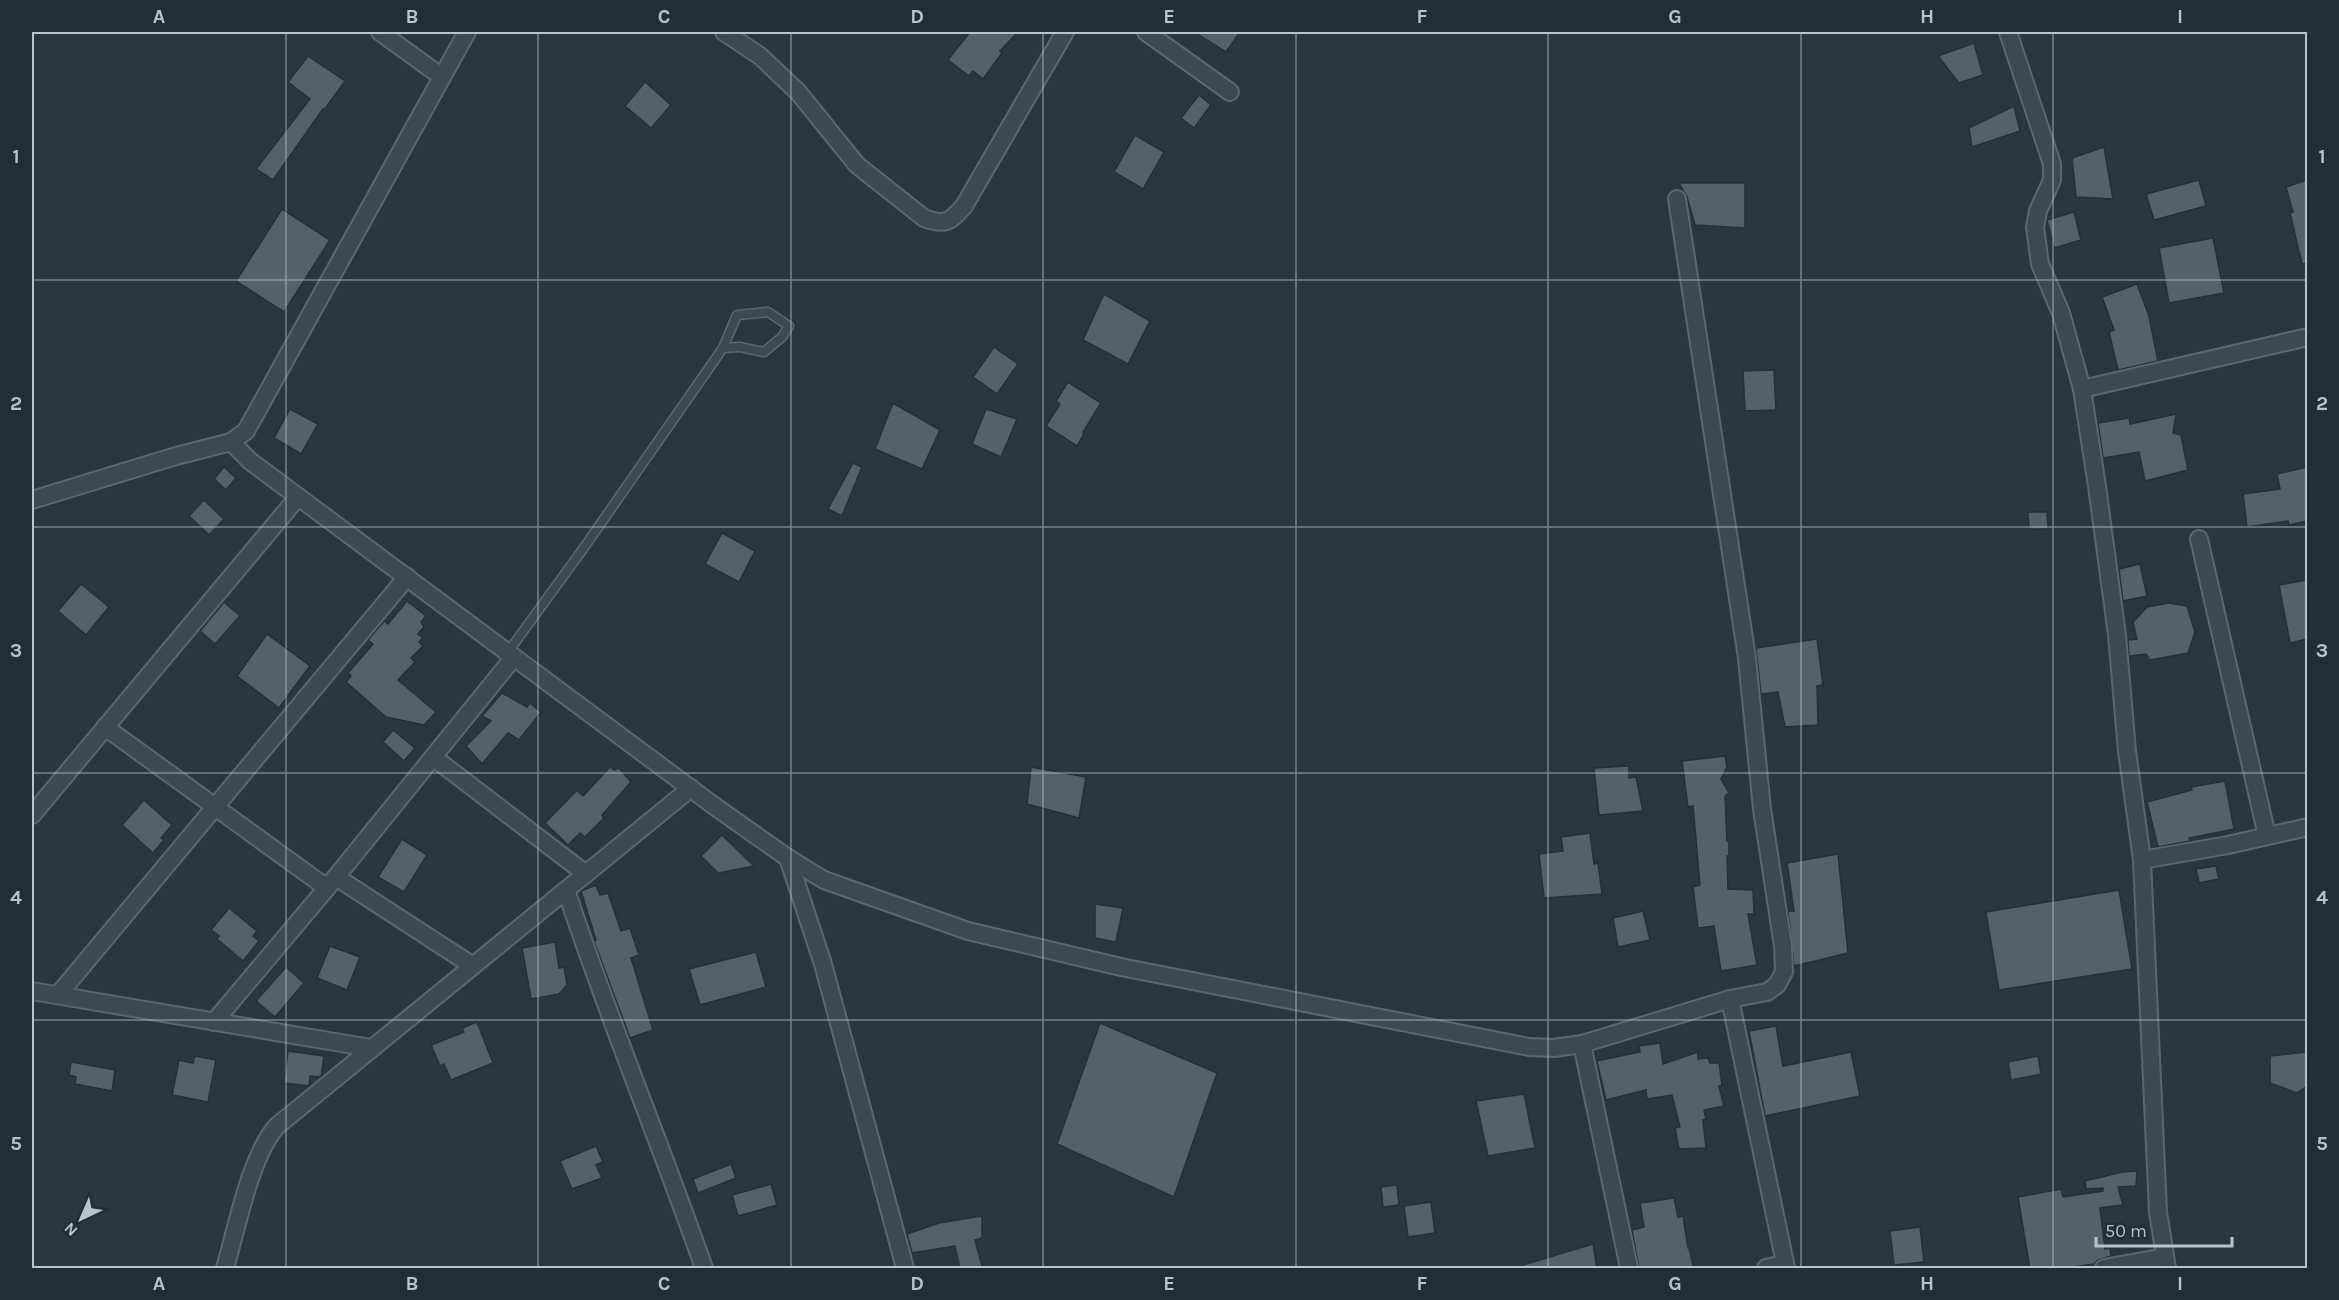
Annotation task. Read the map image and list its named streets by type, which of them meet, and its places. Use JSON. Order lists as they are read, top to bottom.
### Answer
{
  "scale_bar": "50 m",
  "north": "bottom left",
  "grid": {
    "columns": [
      "A",
      "B",
      "C",
      "D",
      "E",
      "F",
      "G",
      "H",
      "I"
    ],
    "rows": [
      "1",
      "2",
      "3",
      "4",
      "5"
    ]
  }
}
